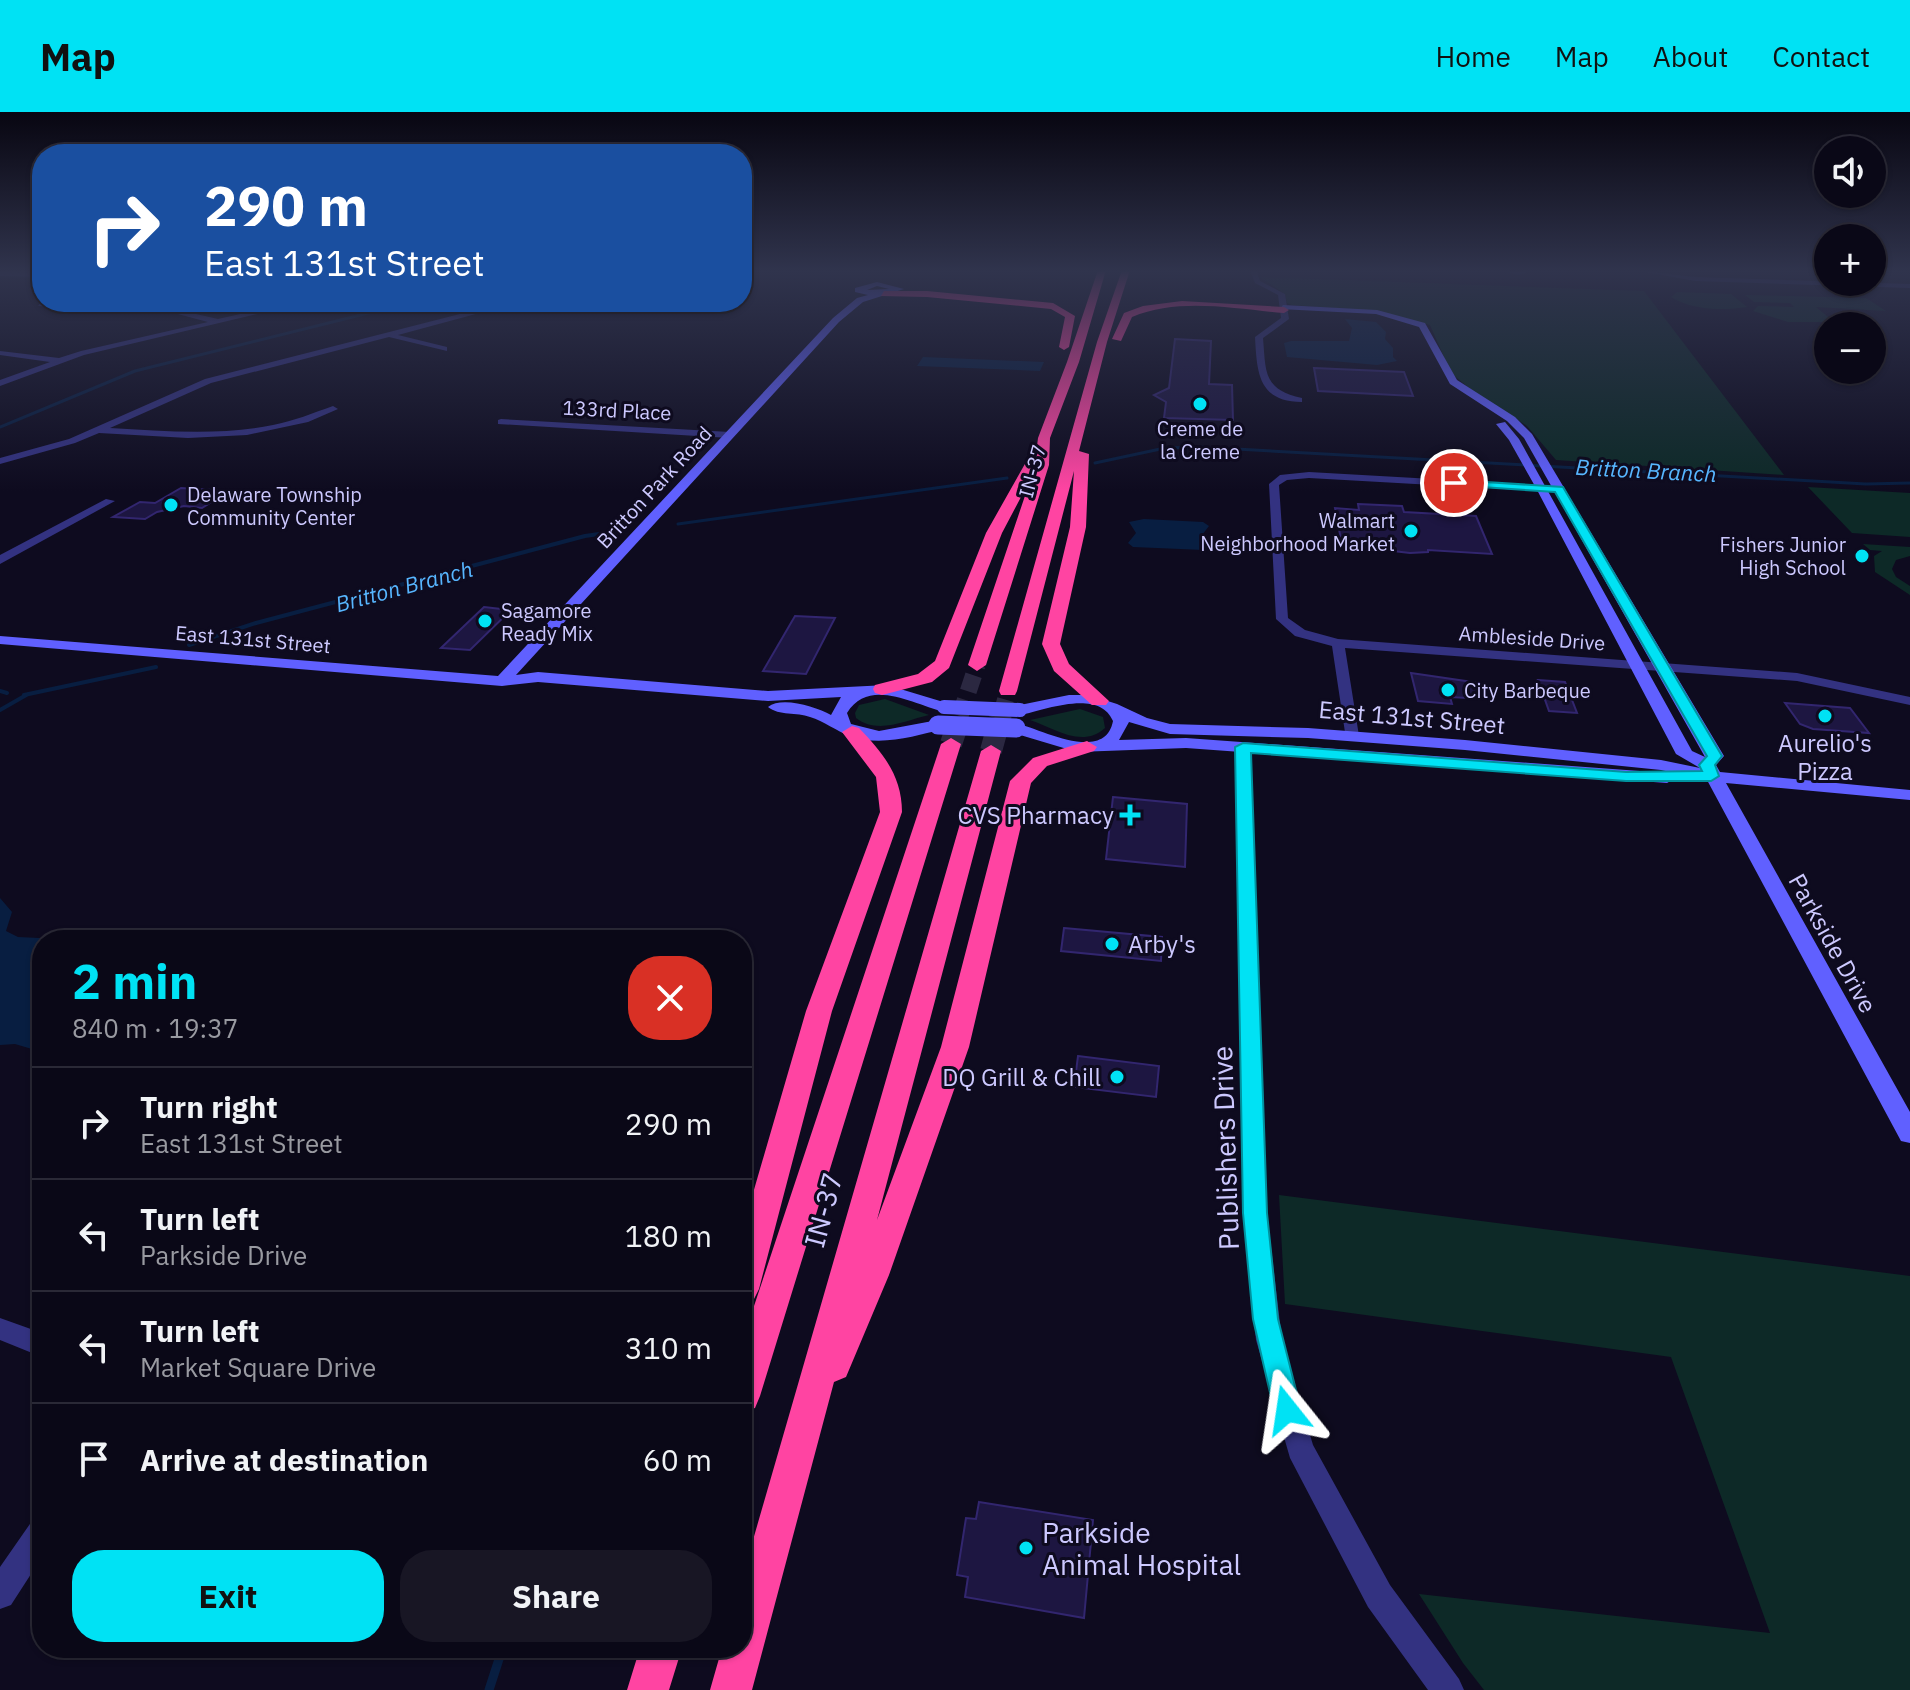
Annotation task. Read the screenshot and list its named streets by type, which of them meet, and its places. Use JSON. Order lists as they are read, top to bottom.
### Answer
{
  "streets": {
    "highway": ["IN-37"],
    "street": [
      "133rd Place",
      "Britton Park Road",
      "Ambleside Drive",
      "East 131st Street",
      "Parkside Drive",
      "Publishers Drive"
    ]
  },
  "crossings": [
    ["133rd Place", "Britton Park Road"],
    ["IN-37", "East 131st Street"],
    ["Britton Park Road", "East 131st Street"],
    ["Ambleside Drive", "Parkside Drive"],
    ["East 131st Street", "Parkside Drive"],
    ["East 131st Street", "Publishers Drive"]
  ],
  "water": ["Britton Branch"],
  "places": {
    "other": [
      "Creme de la Creme",
      "Delaware Township Community Center",
      "Walmart Neighborhood Market",
      "Fishers Junior High School",
      "Sagamore Ready Mix",
      "City Barbeque",
      "Aurelio's Pizza",
      "Arby's",
      "DQ Grill & Chill",
      "Parkside Animal Hospital"
    ],
    "health": ["CVS Pharmacy"]
  },
  "page": {
    "header": "Map",
    "nav": [
      "Home",
      "Map",
      "About",
      "Contact"
    ],
    "map_buttons": ["+", "−"],
    "turn": ["290 m", "East 131st Street"],
    "heading": ["2 min", "840 m · 19:37"],
    "list": [
      {
        "name": "Turn right",
        "note": "East 131st Street",
        "value": "290 m"
      },
      {
        "name": "Turn left",
        "note": "Parkside Drive",
        "value": "180 m"
      },
      {
        "name": "Turn left",
        "note": "Market Square Drive",
        "value": "310 m"
      },
      {
        "name": "Arrive at destination",
        "value": "60 m"
      }
    ],
    "buttons": ["Exit", "Share"]
  }
}
